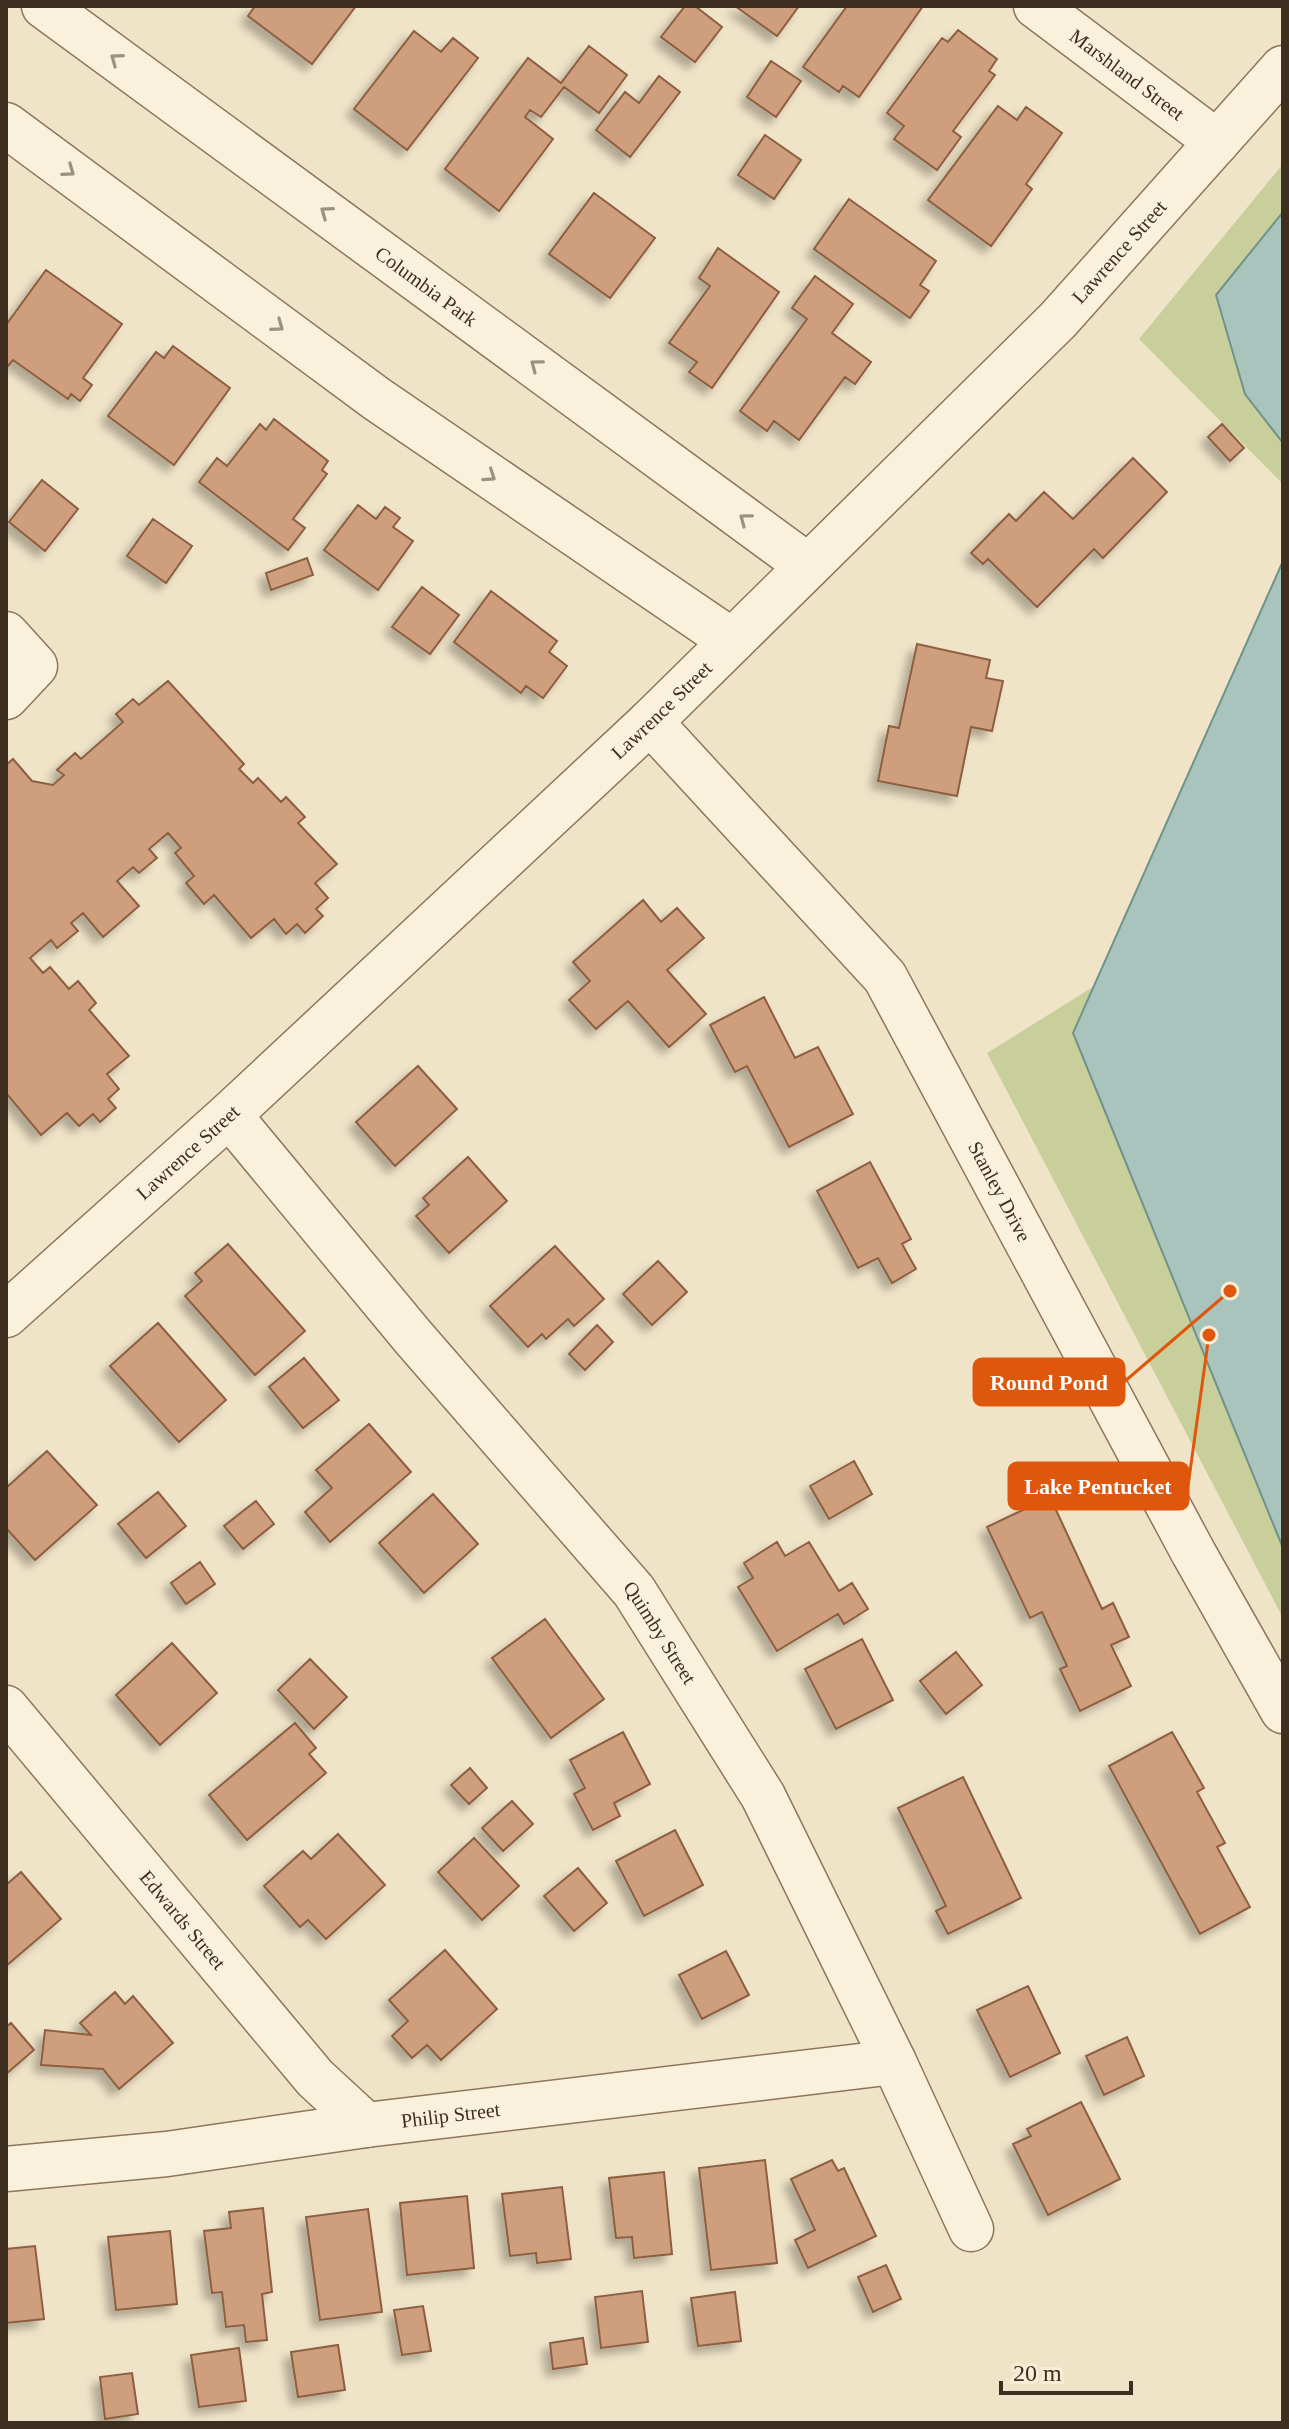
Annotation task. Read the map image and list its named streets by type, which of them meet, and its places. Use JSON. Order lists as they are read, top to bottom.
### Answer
{
  "streets": {
    "street": [
      "Marshland Street",
      "Lawrence Street",
      "Columbia Park",
      "Stanley Drive",
      "Quimby Street",
      "Edwards Street",
      "Philip Street"
    ]
  },
  "crossings": [
    ["Marshland Street", "Lawrence Street"],
    ["Lawrence Street", "Columbia Park"],
    ["Lawrence Street", "Stanley Drive"],
    ["Lawrence Street", "Quimby Street"],
    ["Quimby Street", "Philip Street"],
    ["Edwards Street", "Philip Street"]
  ],
  "places": ["Round Pond", "Lake Pentucket"],
  "scale_bar": "20 m"
}
